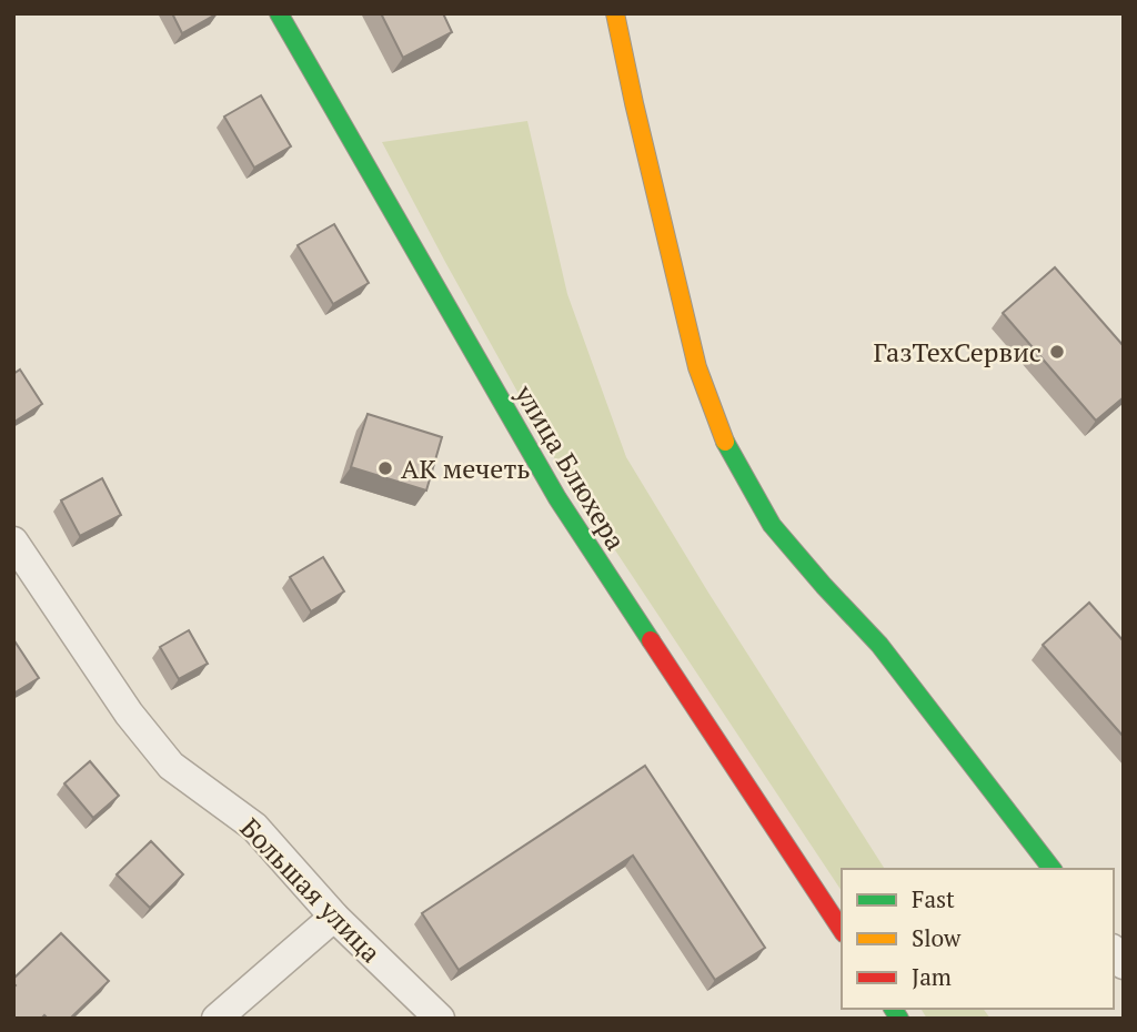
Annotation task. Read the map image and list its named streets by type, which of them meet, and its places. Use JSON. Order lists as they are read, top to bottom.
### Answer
{
  "streets": {
    "main road": ["улица Блюхера"],
    "street": ["Большая улица"]
  },
  "places": ["ГазТехСервис", "АК мечеть"],
  "legend": ["Fast", "Slow", "Jam"]
}
